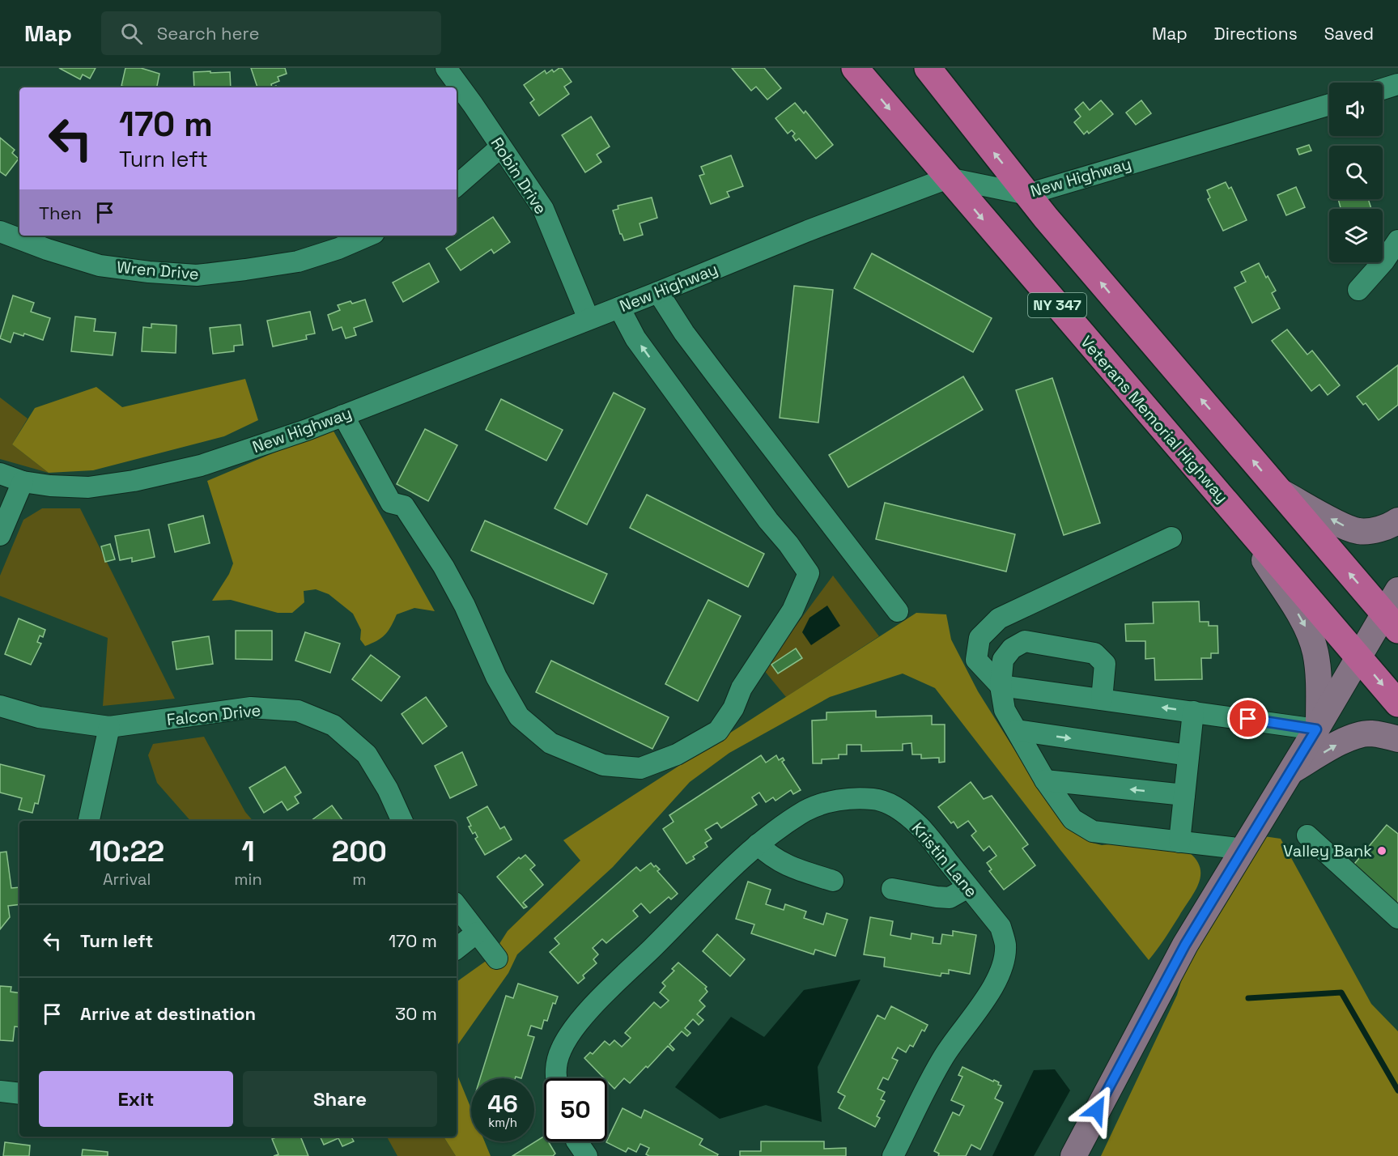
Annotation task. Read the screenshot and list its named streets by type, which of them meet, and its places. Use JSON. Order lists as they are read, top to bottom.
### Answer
{
  "streets": {
    "highway": ["NY 347", "Veterans Memorial Highway"],
    "street": [
      "Robin Drive",
      "New Highway",
      "Wren Drive",
      "Falcon Drive",
      "Kristin Lane"
    ]
  },
  "crossings": [
    ["Robin Drive", "New Highway"],
    ["New Highway", "NY 347"],
    ["New Highway", "Veterans Memorial Highway"]
  ],
  "places": ["Valley Bank"],
  "page": {
    "header": "Map",
    "search": "Search here",
    "nav": ["Map", "Directions", "Saved"],
    "turn": ["170 m", "Turn left"],
    "then": "Then",
    "eta": [
      "10:22",
      "Arrival",
      "1",
      "min",
      "200",
      "m"
    ],
    "list": [
      {
        "name": "Turn left",
        "value": "170 m"
      },
      {
        "name": "Arrive at destination",
        "value": "30 m"
      }
    ],
    "buttons": ["Exit", "Share"],
    "speed": "46 km/h",
    "limit": "50"
  }
}
